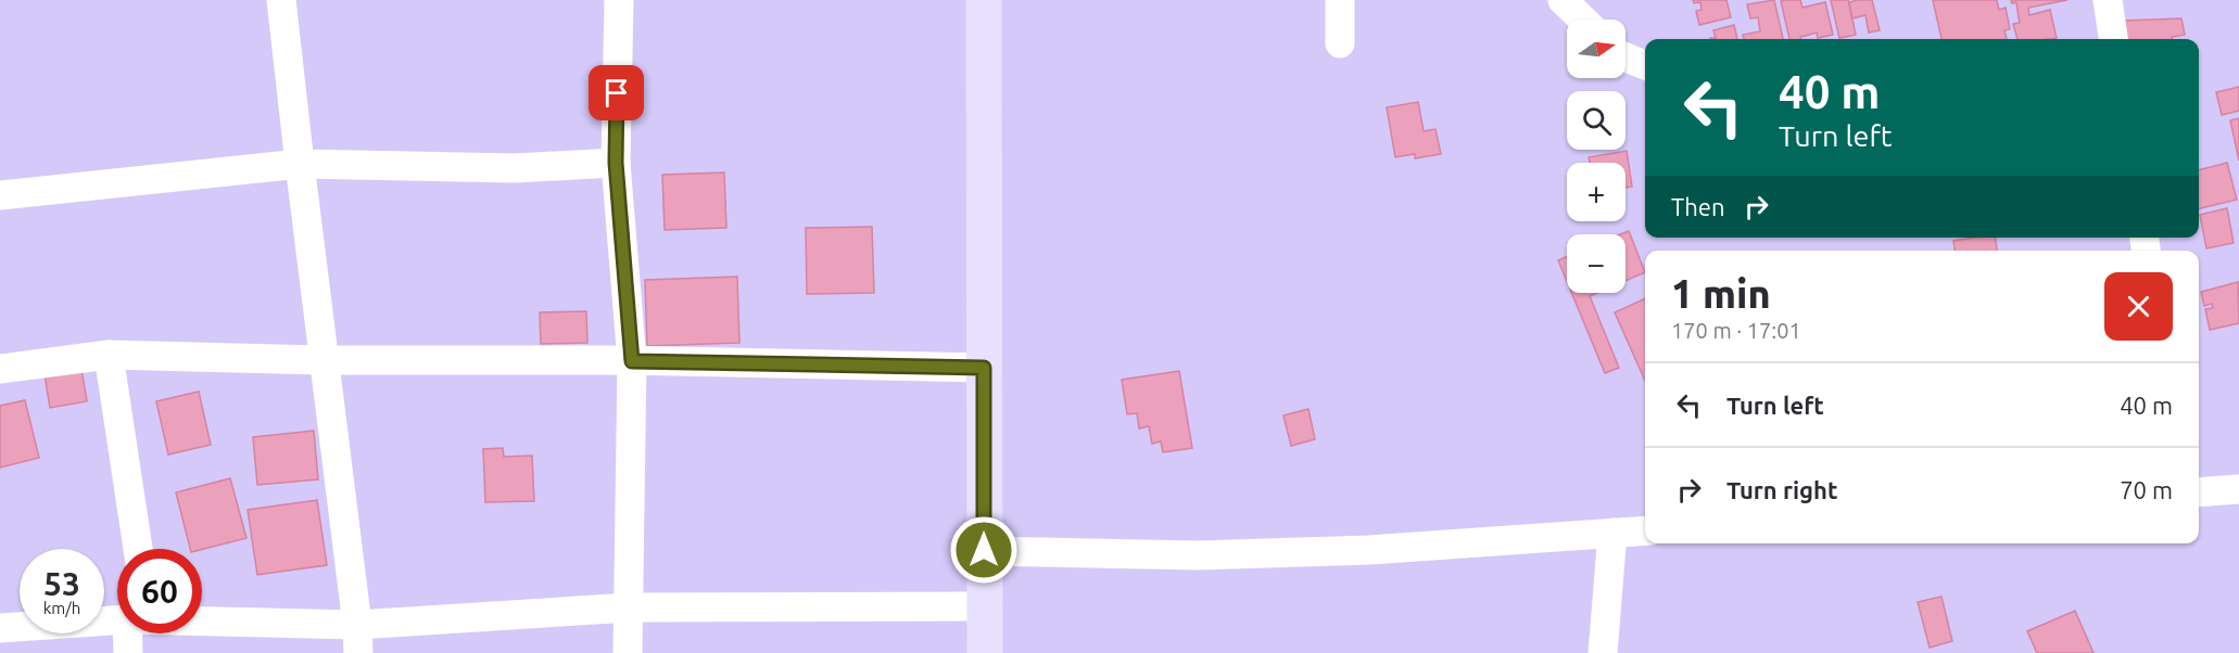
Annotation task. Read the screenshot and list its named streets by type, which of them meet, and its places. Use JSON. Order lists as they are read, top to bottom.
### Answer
{
  "north": "right",
  "page": {
    "map_buttons": ["+", "−"],
    "turn": ["40 m", "Turn left"],
    "then": "Then",
    "heading": ["1 min", "170 m · 17:01"],
    "list": [
      {
        "name": "Turn left",
        "value": "40 m"
      },
      {
        "name": "Turn right",
        "value": "70 m"
      }
    ],
    "speed": "53 km/h",
    "limit": "60"
  }
}
